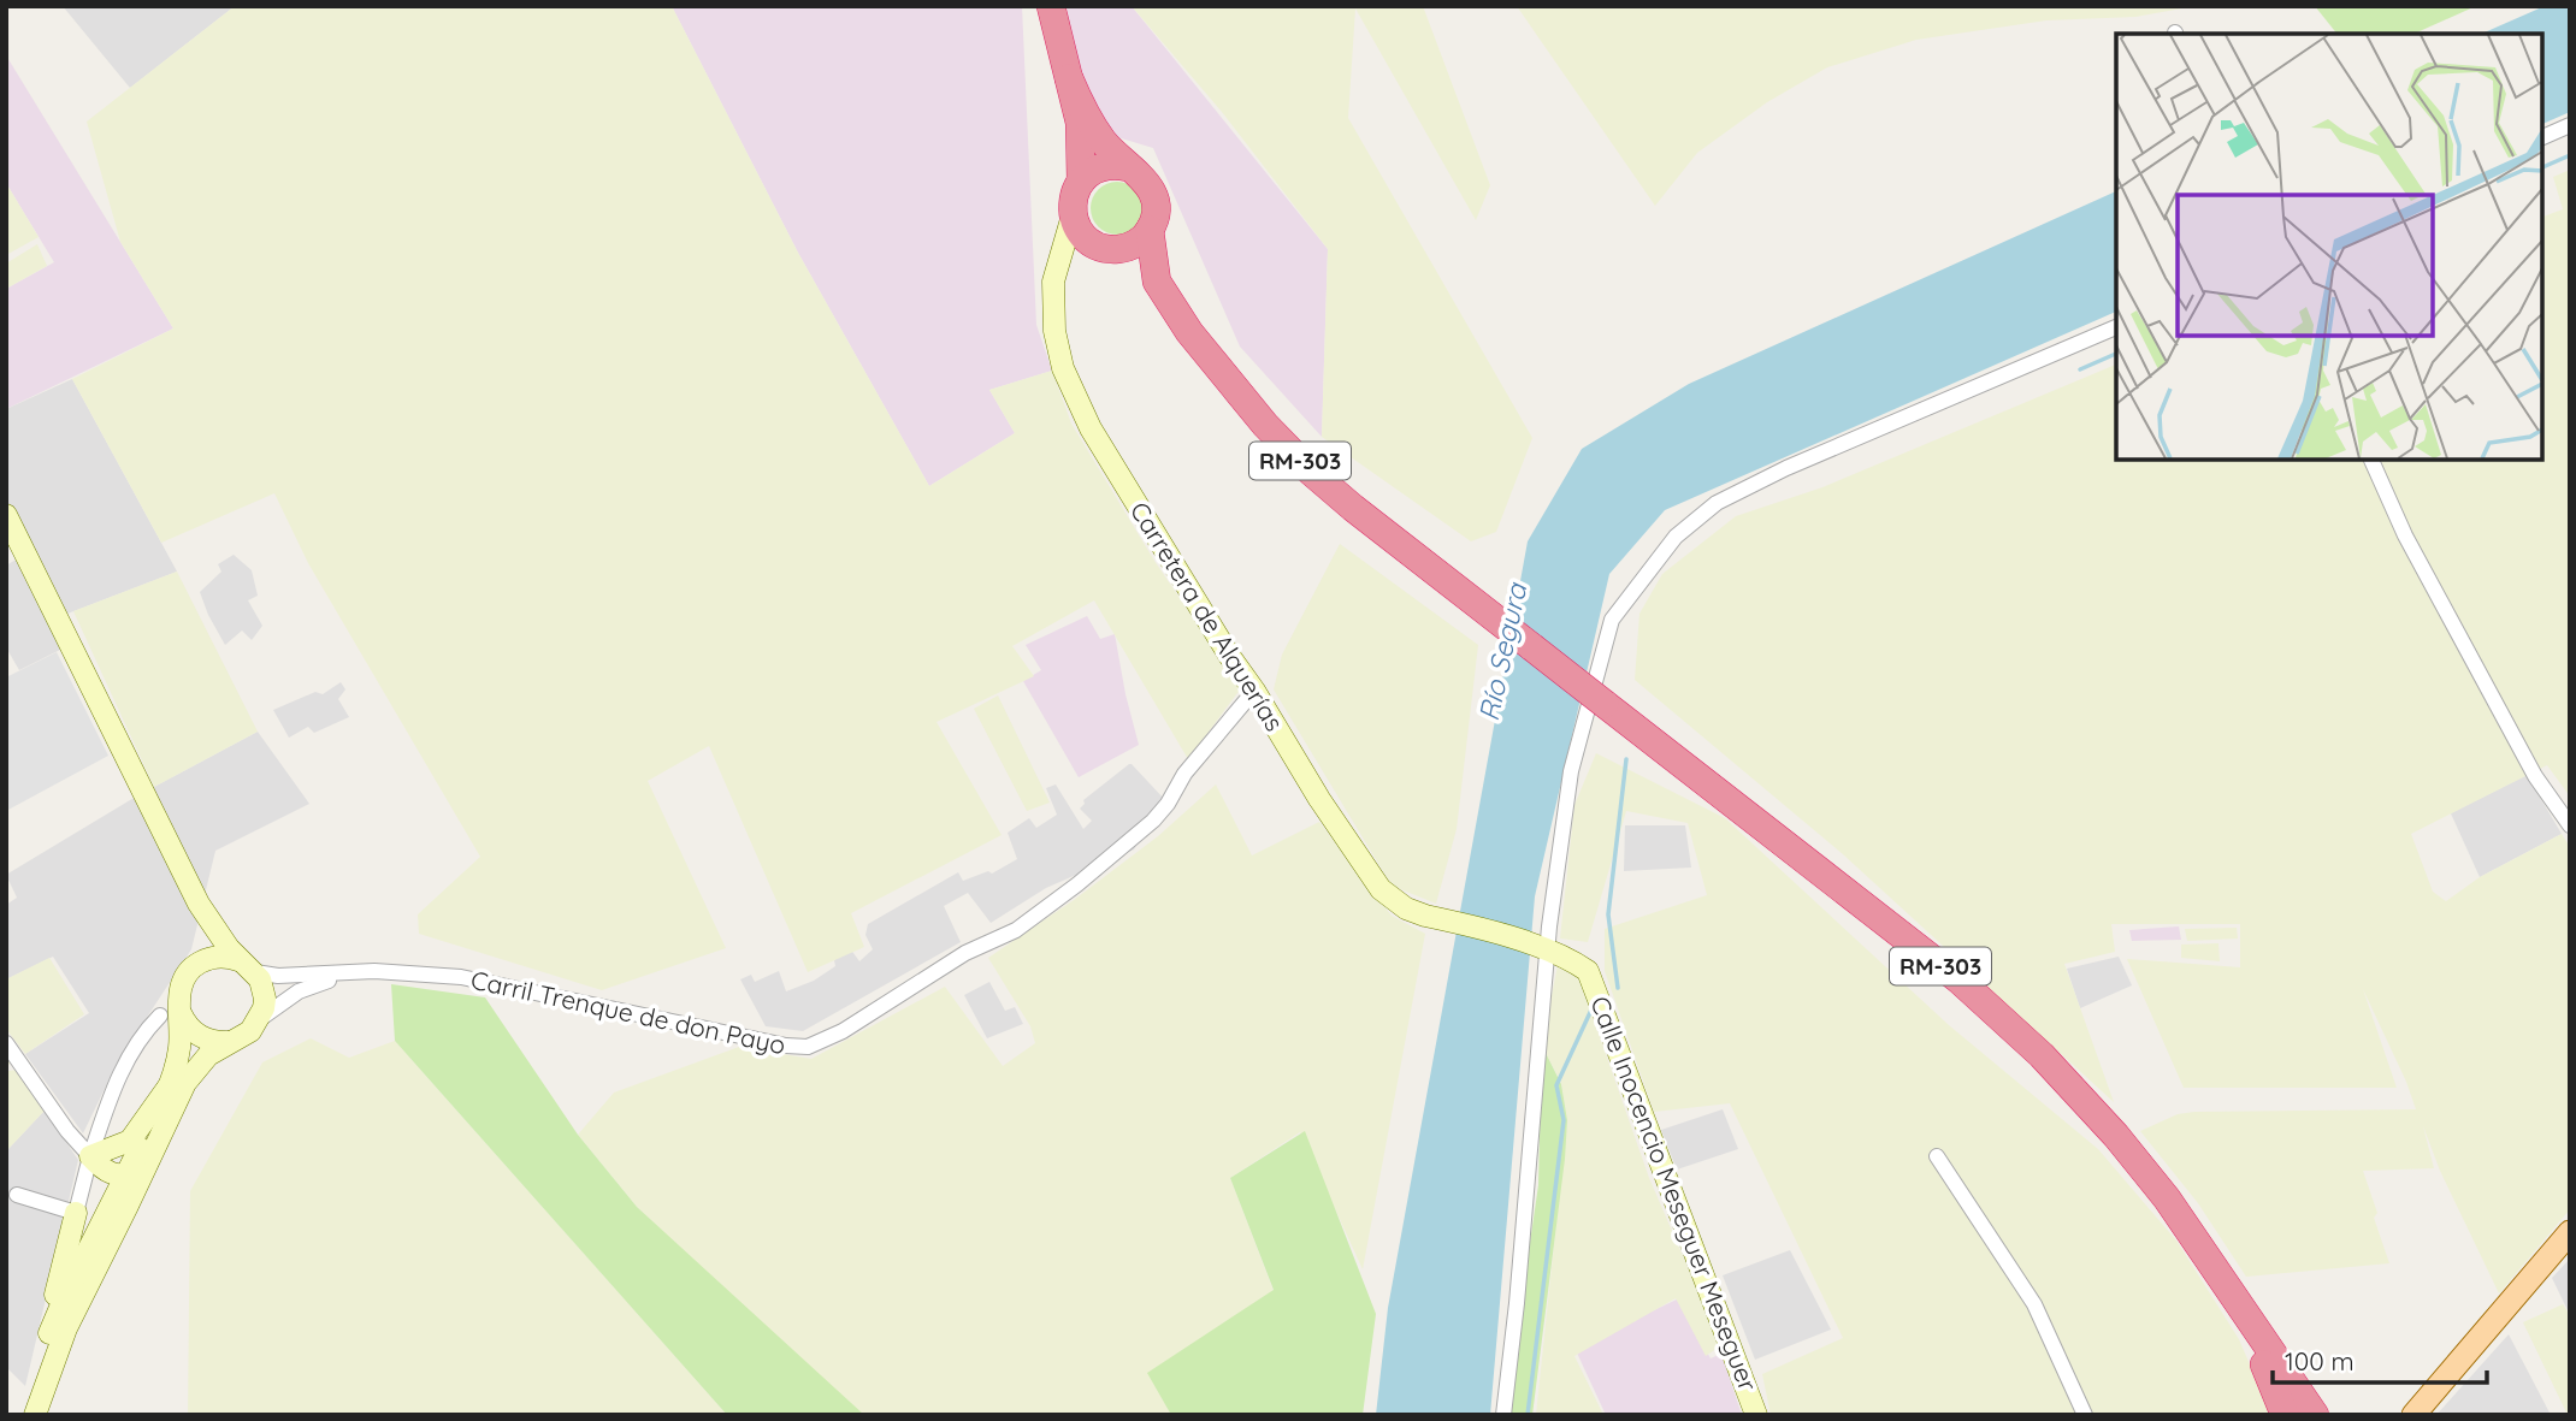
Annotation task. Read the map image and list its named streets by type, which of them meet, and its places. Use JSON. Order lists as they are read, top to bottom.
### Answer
{
  "streets": {
    "highway": ["RM-303"],
    "main road": ["Carretera de Alquerías", "Calle Inocencio Meseguer Meseguer"],
    "street": ["Carril Trenque de don Payo"]
  },
  "crossings": [
    ["RM-303", "Carretera de Alquerías"],
    ["Carretera de Alquerías", "Carril Trenque de don Payo"],
    ["Carretera de Alquerías", "Calle Inocencio Meseguer Meseguer"]
  ],
  "water": ["Río Segura"],
  "scale_bar": "100 m"
}
